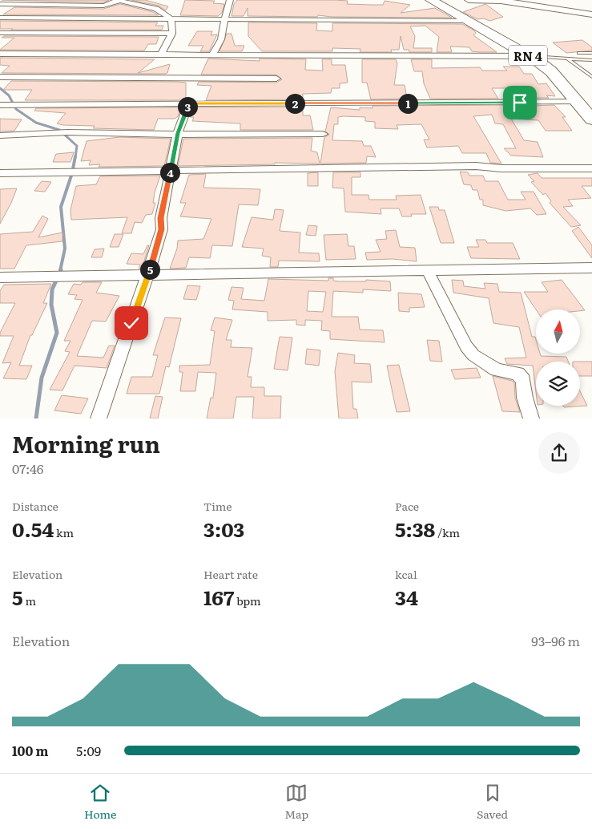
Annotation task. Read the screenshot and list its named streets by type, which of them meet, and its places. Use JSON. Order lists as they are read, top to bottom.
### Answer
{
  "streets": {
    "highway": ["RN 4"]
  },
  "north": "top",
  "page": {
    "pins": [
      "1",
      "2",
      "3",
      "4",
      "5"
    ],
    "heading": ["Morning run", "07:46"],
    "stats": [
      ["Distance", "0.54 km"],
      ["Time", "3:03"],
      ["Pace", "5:38 /km"],
      ["Elevation", "5 m"],
      ["Heart rate", "167 bpm"],
      ["kcal", "34"]
    ],
    "chart": ["Elevation", "93–96 m"],
    "list": [
      {
        "name": "100 m",
        "note": "5:09"
      }
    ],
    "tabs": ["Home", "Map", "Saved"]
  }
}
